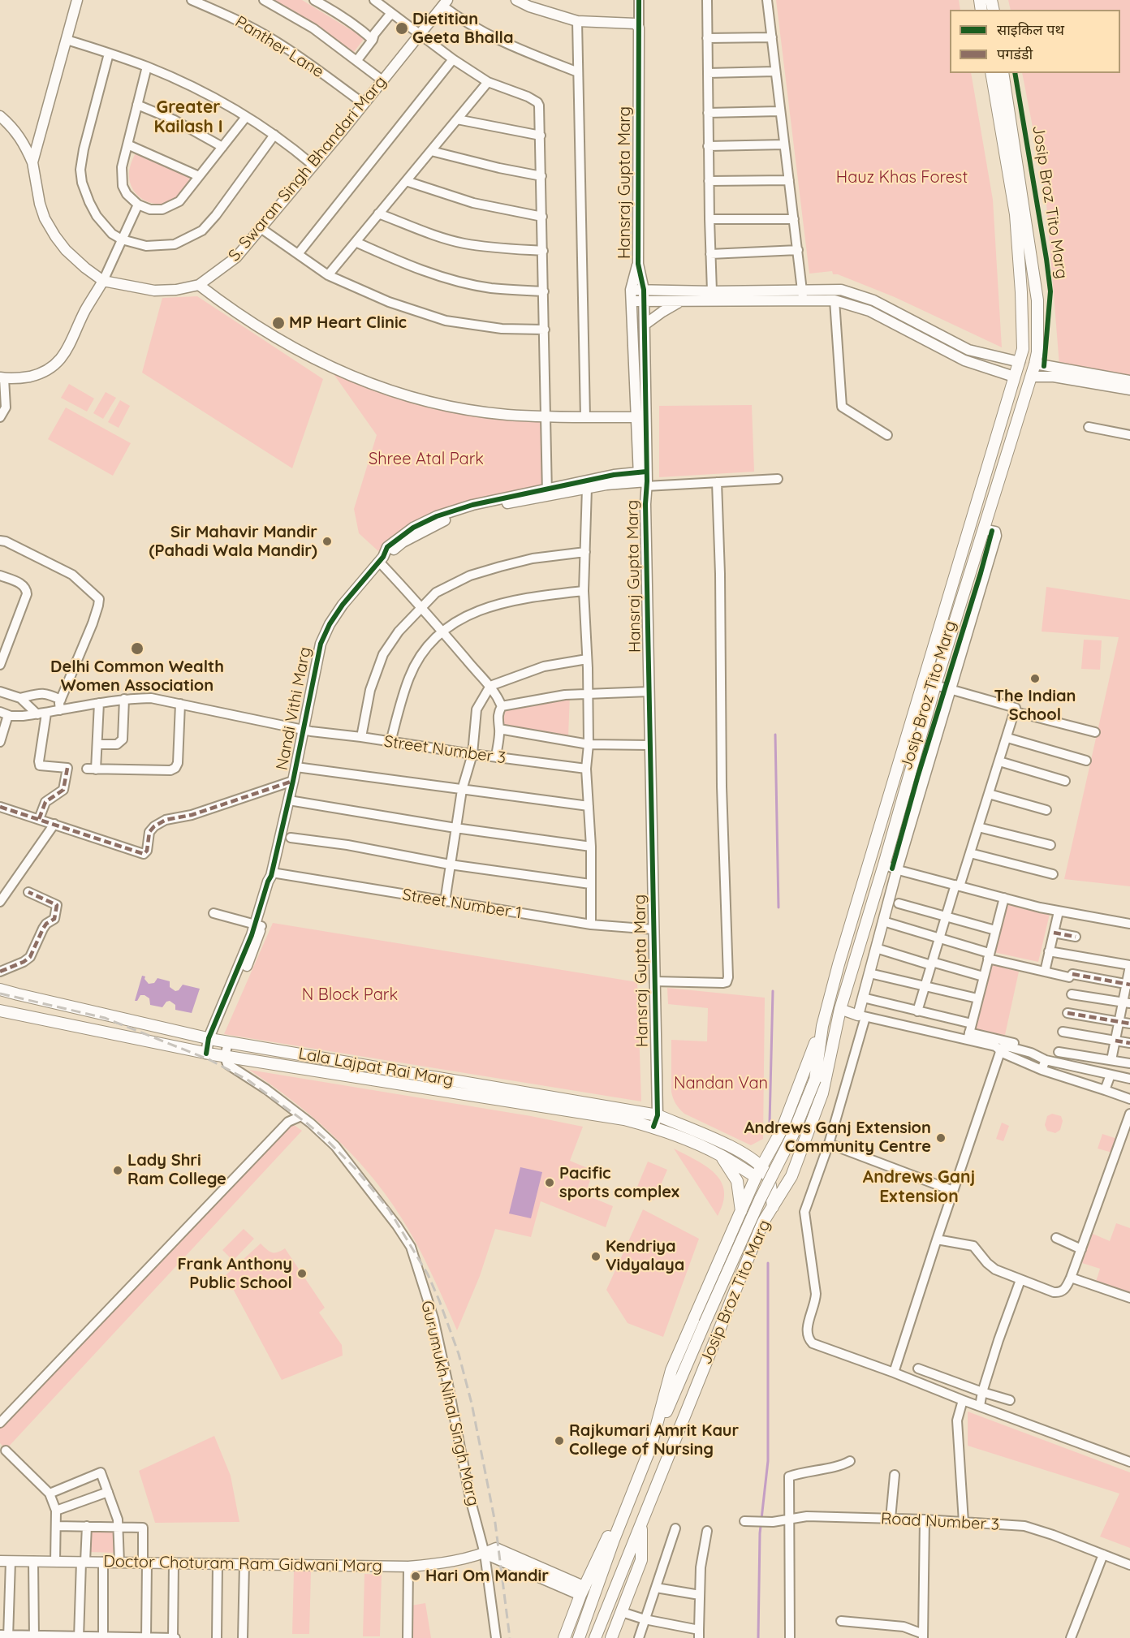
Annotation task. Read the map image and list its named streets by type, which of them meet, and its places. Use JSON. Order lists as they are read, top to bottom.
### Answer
{
  "streets": {
    "main road": ["Josip Broz Tito Marg", "Lala Lajpat Rai Marg"],
    "street": [
      "Panther Lane",
      "S. Swaran Singh Bhandari Marg",
      "Hansraj Gupta Marg",
      "Nandi Vithi Marg",
      "Street Number 3",
      "Street Number 1",
      "Gurumukh Nihal Singh Marg",
      "Road Number 3",
      "Doctor Choturam Ram Gidwani Marg"
    ]
  },
  "crossings": [
    ["Panther Lane", "S. Swaran Singh Bhandari Marg"],
    ["Hansraj Gupta Marg", "Nandi Vithi Marg"],
    ["Hansraj Gupta Marg", "Street Number 1"],
    ["Hansraj Gupta Marg", "Lala Lajpat Rai Marg"],
    ["Nandi Vithi Marg", "Street Number 3"],
    ["Nandi Vithi Marg", "Street Number 1"],
    ["Nandi Vithi Marg", "Lala Lajpat Rai Marg"],
    ["Lala Lajpat Rai Marg", "Gurumukh Nihal Singh Marg"],
    ["Gurumukh Nihal Singh Marg", "Doctor Choturam Ram Gidwani Marg"]
  ],
  "districts": ["Greater Kailash I", "Andrews Ganj Extension"],
  "parks": [
    "Hauz Khas Forest",
    "Shree Atal Park",
    "N Block Park",
    "Nandan Van"
  ],
  "places": [
    "Dietitian Geeta Bhalla",
    "MP Heart Clinic",
    "Sir Mahavir Mandir (Pahadi Wala Mandir)",
    "Delhi Common Wealth Women Association",
    "The Indian School",
    "Andrews Ganj Extension Community Centre",
    "Lady Shri Ram College",
    "Pacific sports complex",
    "Kendriya Vidyalaya",
    "Frank Anthony Public School",
    "Rajkumari Amrit Kaur College of Nursing",
    "Hari Om Mandir"
  ],
  "legend": ["साइकिल पथ", "पगडंडी"]
}
